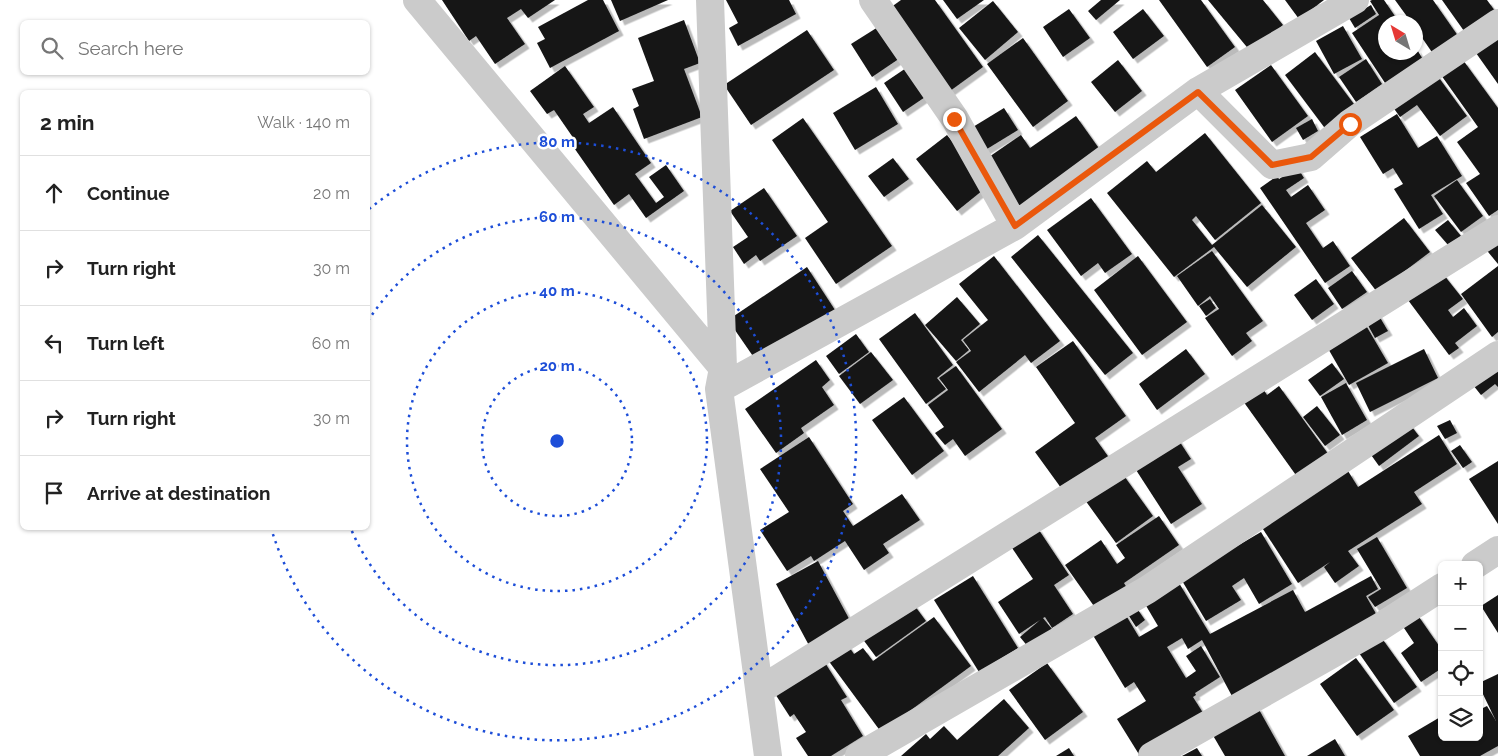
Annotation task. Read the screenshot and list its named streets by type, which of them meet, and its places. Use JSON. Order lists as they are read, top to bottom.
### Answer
{
  "north": "top left",
  "page": {
    "search": "Search here",
    "heading": ["2 min", "Walk · 140 m"],
    "list": [
      ["Continue", "20 m"],
      ["Turn right", "30 m"],
      ["Turn left", "60 m"],
      ["Turn right", "30 m"],
      "Arrive at destination"
    ],
    "map_buttons": ["+", "−"]
  },
  "rings": [
    "80 m",
    "60 m",
    "40 m",
    "20 m"
  ]
}
